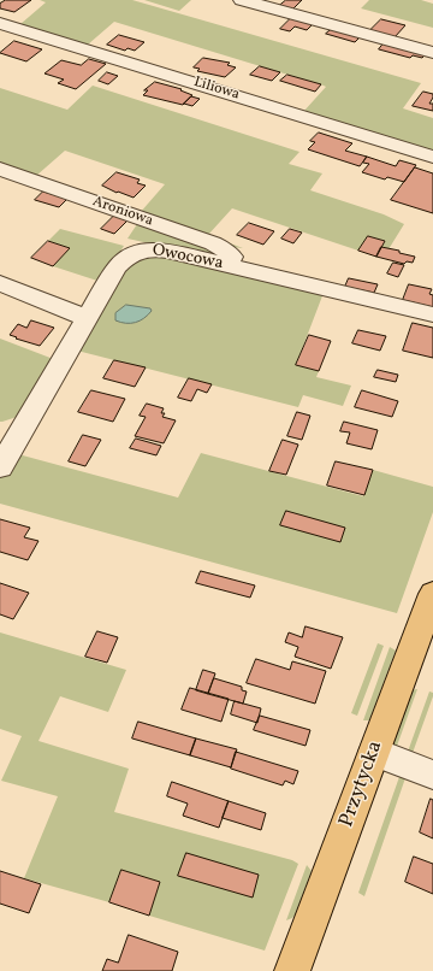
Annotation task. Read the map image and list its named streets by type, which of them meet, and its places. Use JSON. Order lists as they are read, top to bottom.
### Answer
{
  "streets": {
    "main road": ["Przytycka"],
    "street": ["Liliowa", "Aroniowa", "Owocowa"]
  },
  "crossings": [
    ["Aroniowa", "Owocowa"]
  ]
}
